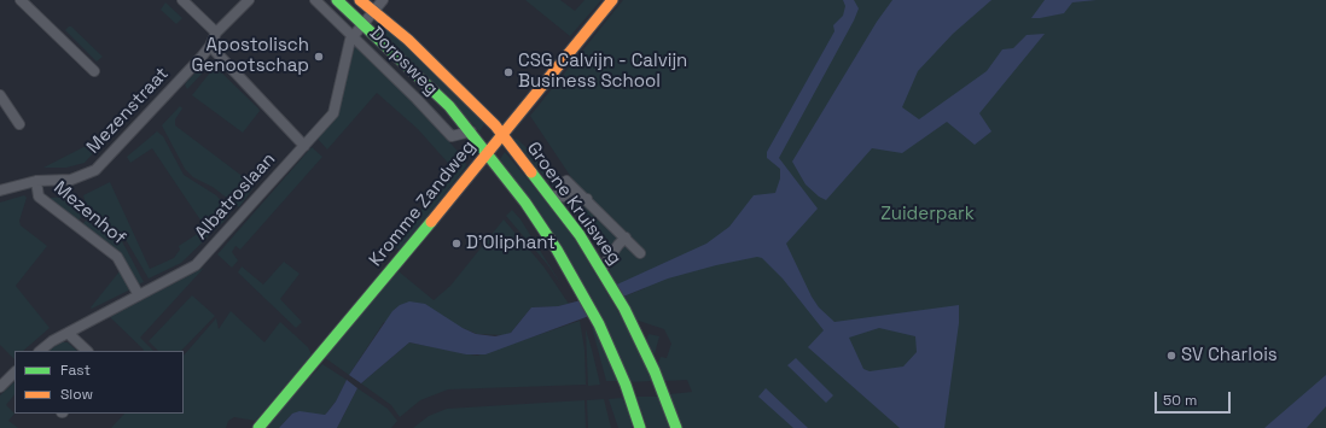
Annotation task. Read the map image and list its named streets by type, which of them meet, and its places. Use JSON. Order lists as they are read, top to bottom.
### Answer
{
  "streets": {
    "main road": ["Dorpsweg", "Kromme Zandweg", "Groene Kruisweg"],
    "street": ["Mezenstraat", "Albatroslaan", "Mezenhof"]
  },
  "crossings": [
    ["Dorpsweg", "Albatroslaan"],
    ["Dorpsweg", "Kromme Zandweg"],
    ["Dorpsweg", "Groene Kruisweg"],
    ["Mezenstraat", "Mezenhof"],
    ["Albatroslaan", "Mezenhof"],
    ["Kromme Zandweg", "Groene Kruisweg"]
  ],
  "parks": ["Zuiderpark"],
  "places": [
    "Apostolisch Genootschap",
    "CSG Calvijn - Calvijn Business School",
    "D'Oliphant",
    "SV Charlois"
  ],
  "legend": ["Fast", "Slow"],
  "scale_bar": "50 m"
}
